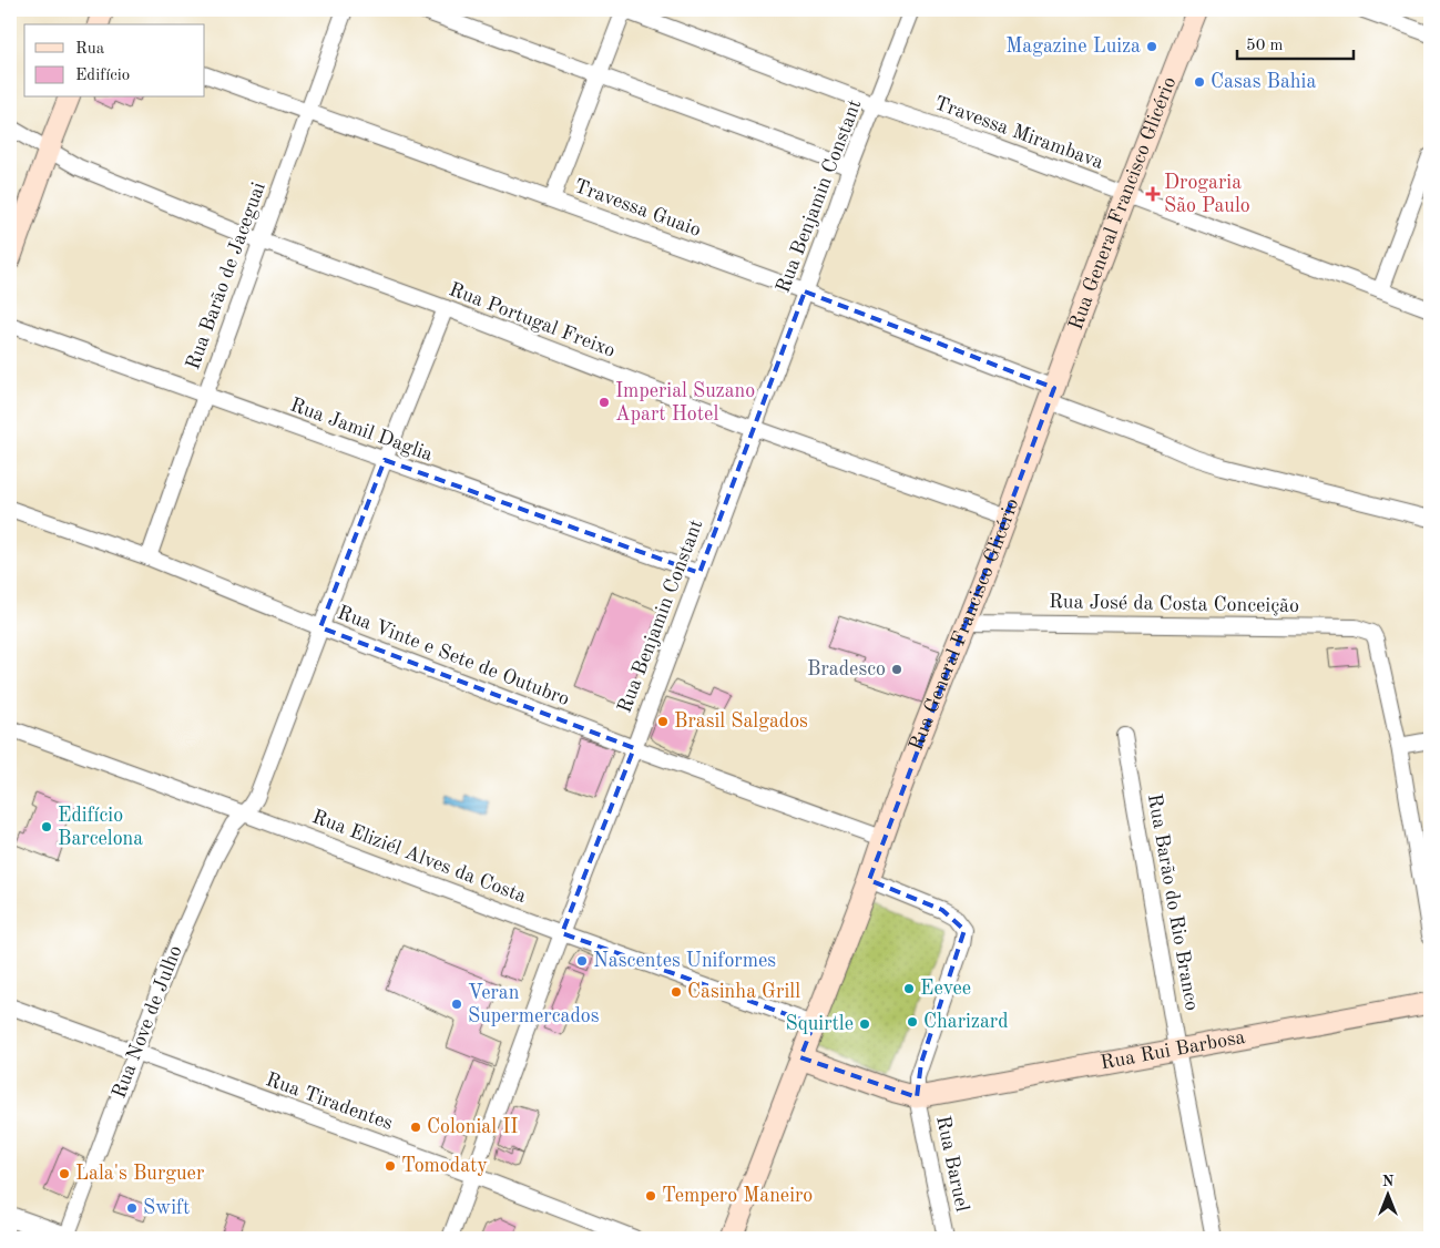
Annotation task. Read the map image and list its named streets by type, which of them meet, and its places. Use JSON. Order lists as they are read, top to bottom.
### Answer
{
  "streets": {
    "main road": ["Rua General Francisco Glicério", "Rua Rui Barbosa"],
    "street": [
      "Travessa Mirambava",
      "Rua Benjamin Constant",
      "Travessa Guaio",
      "Rua Barão de Jaceguai",
      "Rua Portugal Freixo",
      "Rua Jamil Daglia",
      "Rua José da Costa Conceição",
      "Rua Vinte e Sete de Outubro",
      "Rua Eliziél Alves da Costa",
      "Rua Barão do Rio Branco",
      "Rua Nove de Julho",
      "Rua Tiradentes",
      "Rua Baruel"
    ]
  },
  "crossings": [
    ["Travessa Mirambava", "Rua Benjamin Constant"],
    ["Travessa Mirambava", "Rua General Francisco Glicério"],
    ["Rua Benjamin Constant", "Travessa Guaio"],
    ["Rua Benjamin Constant", "Rua Portugal Freixo"],
    ["Rua Benjamin Constant", "Rua Jamil Daglia"],
    ["Rua Benjamin Constant", "Rua Vinte e Sete de Outubro"],
    ["Rua Benjamin Constant", "Rua Eliziél Alves da Costa"],
    ["Rua Benjamin Constant", "Rua Tiradentes"],
    ["Rua General Francisco Glicério", "Travessa Guaio"],
    ["Rua General Francisco Glicério", "Rua Portugal Freixo"],
    ["Rua General Francisco Glicério", "Rua José da Costa Conceição"],
    ["Rua General Francisco Glicério", "Rua Vinte e Sete de Outubro"],
    ["Rua General Francisco Glicério", "Rua Eliziél Alves da Costa"],
    ["Rua General Francisco Glicério", "Rua Baruel"],
    ["Travessa Guaio", "Rua Barão de Jaceguai"],
    ["Rua Barão de Jaceguai", "Rua Portugal Freixo"],
    ["Rua Barão de Jaceguai", "Rua Jamil Daglia"],
    ["Rua Barão de Jaceguai", "Rua Vinte e Sete de Outubro"],
    ["Rua Portugal Freixo", "Rua Nove de Julho"],
    ["Rua Jamil Daglia", "Rua Nove de Julho"],
    ["Rua Vinte e Sete de Outubro", "Rua Nove de Julho"],
    ["Rua Eliziél Alves da Costa", "Rua Nove de Julho"],
    ["Rua Barão do Rio Branco", "Rua Rui Barbosa"],
    ["Rua Nove de Julho", "Rua Tiradentes"],
    ["Rua Rui Barbosa", "Rua Baruel"]
  ],
  "places": {
    "other": [
      "Magazine Luiza",
      "Casas Bahia",
      "Imperial Suzano Apart Hotel",
      "Bradesco",
      "Brasil Salgados",
      "Edifício Barcelona",
      "Nascentes Uniformes",
      "Eevee",
      "Casinha Grill",
      "Veran Supermercados",
      "Charizard",
      "Squirtle",
      "Colonial II",
      "Tomodaty",
      "Lala's Burguer",
      "Tempero Maneiro",
      "Swift"
    ],
    "health": ["Drogaria São Paulo"]
  },
  "legend": ["Rua", "Edifício"],
  "scale_bar": "50 m",
  "north": "top"
}
